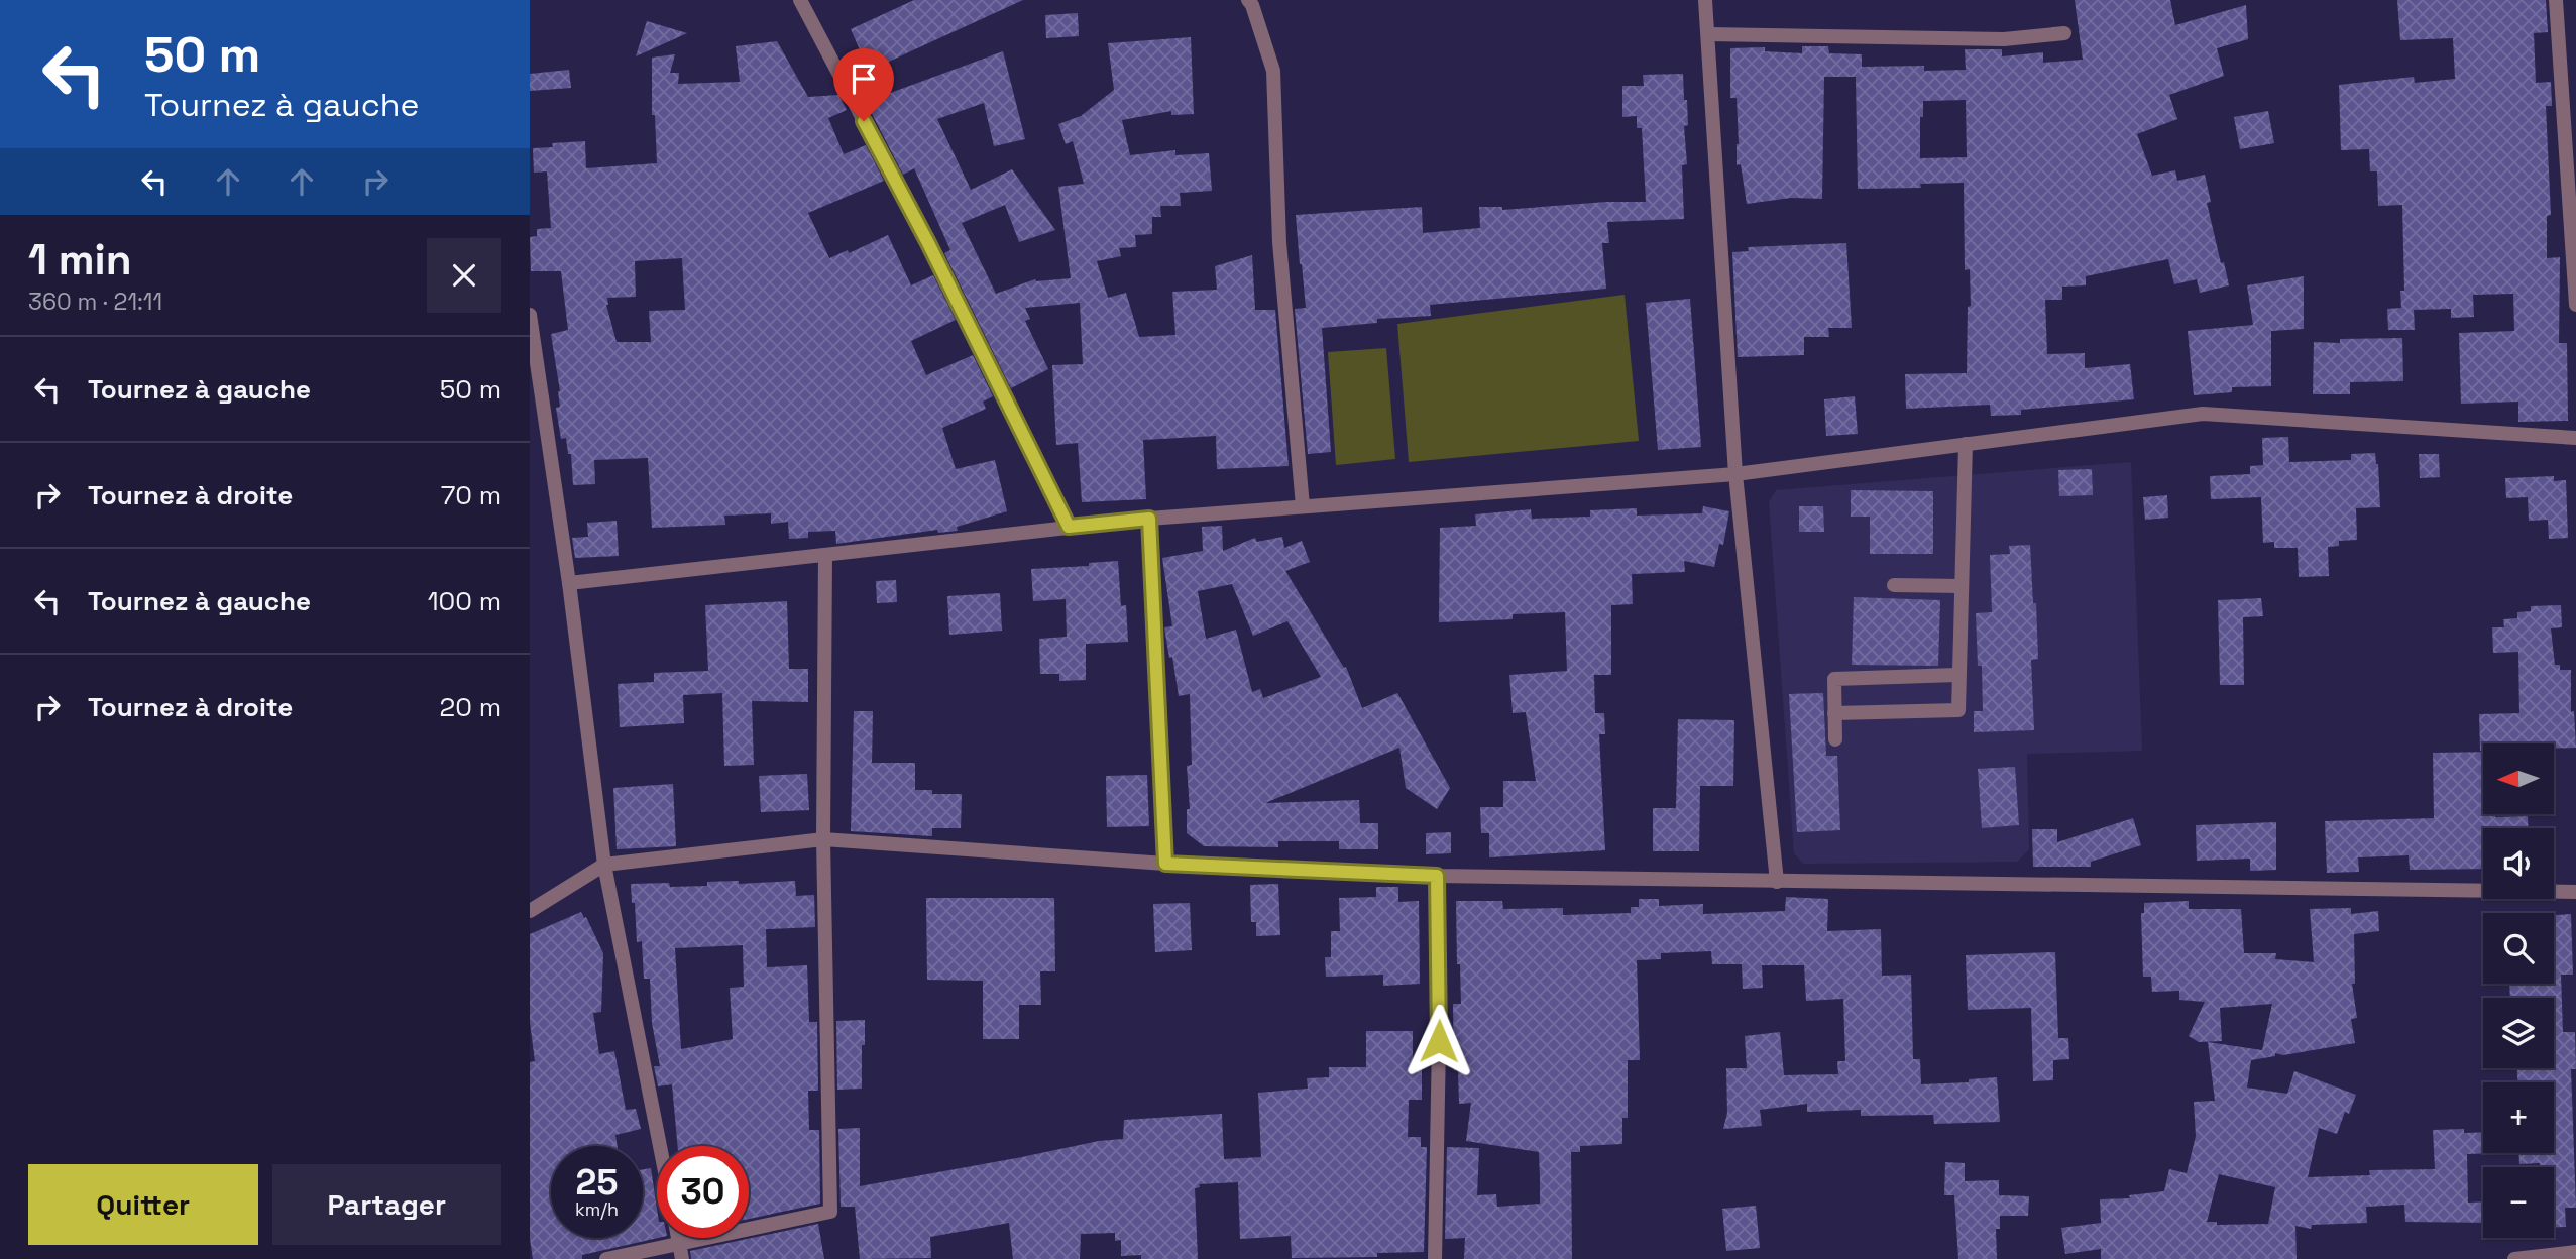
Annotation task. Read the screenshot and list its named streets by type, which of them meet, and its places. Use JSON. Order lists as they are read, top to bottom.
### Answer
{
  "north": "left",
  "page": {
    "turn": ["50 m", "Tournez à gauche"],
    "heading": ["1 min", "360 m · 21:11"],
    "list": [
      {
        "name": "Tournez à gauche",
        "value": "50 m"
      },
      {
        "name": "Tournez à droite",
        "value": "70 m"
      },
      {
        "name": "Tournez à gauche",
        "value": "100 m"
      },
      {
        "name": "Tournez à droite",
        "value": "20 m"
      }
    ],
    "map_buttons": ["+", "−"],
    "speed": "25 km/h",
    "limit": "30",
    "buttons": ["Quitter", "Partager"]
  }
}
